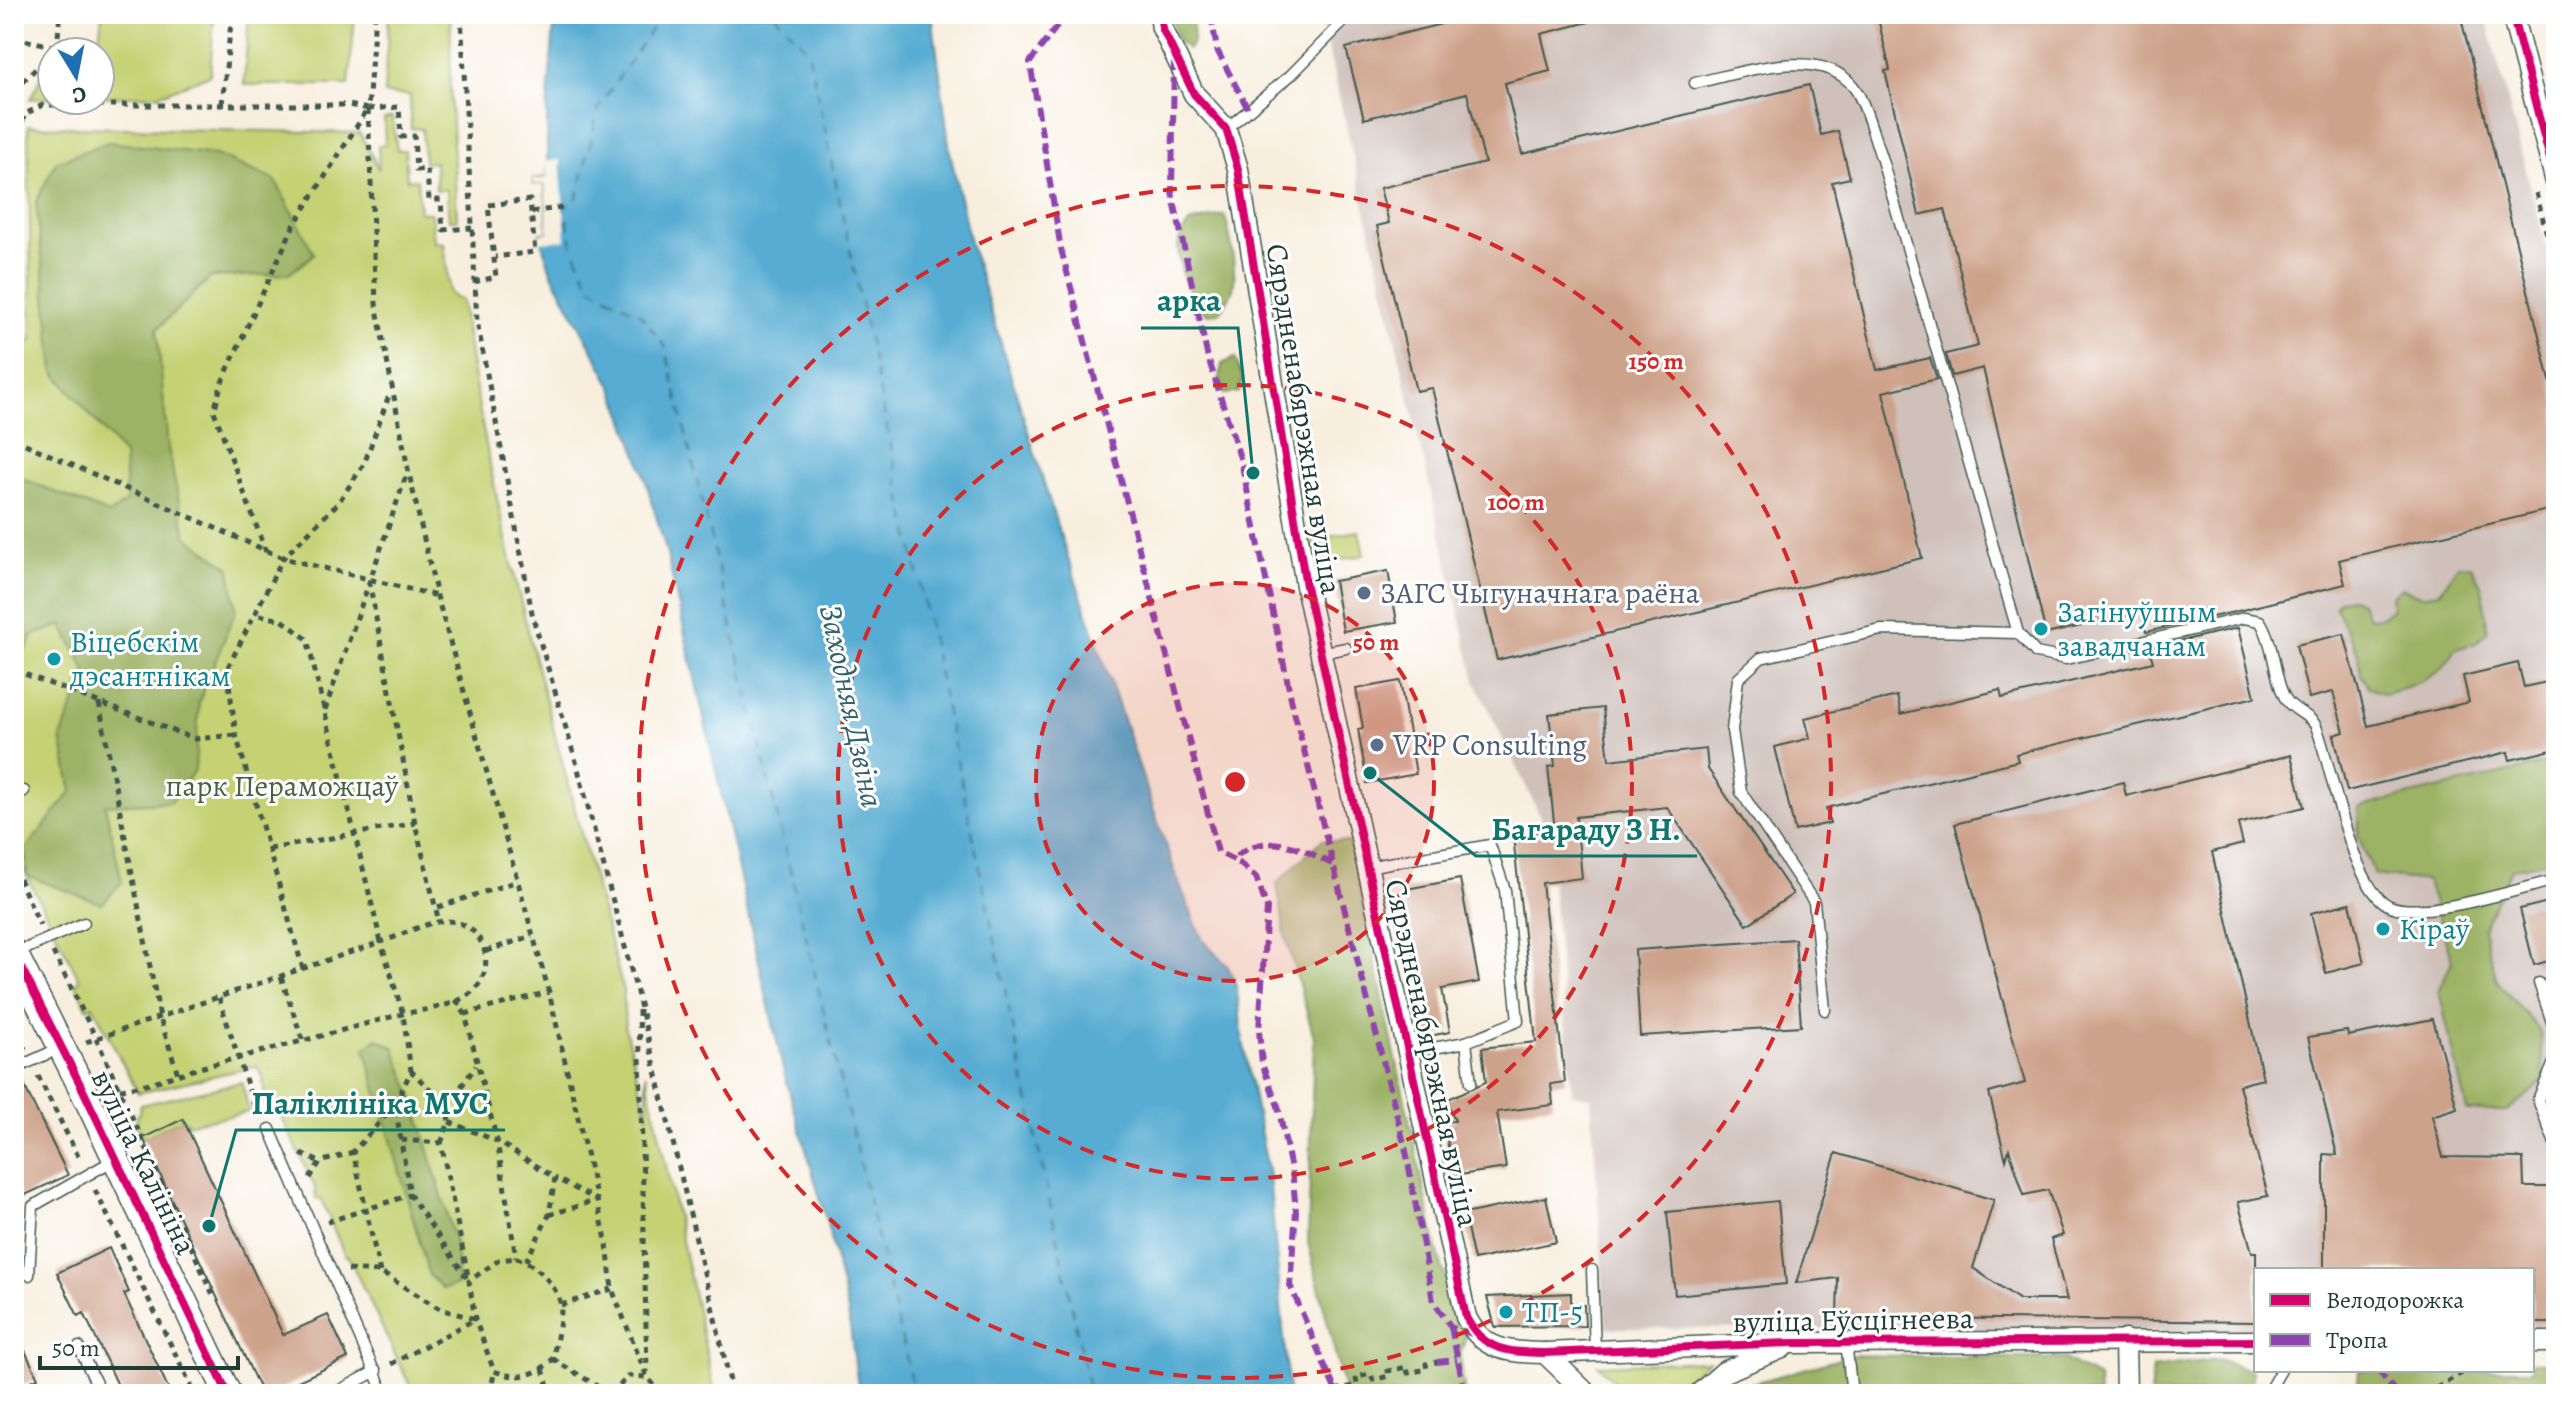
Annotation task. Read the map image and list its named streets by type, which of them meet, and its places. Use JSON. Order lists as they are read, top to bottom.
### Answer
{
  "streets": {
    "street": ["Сярэдненабярэжная вуліца", "вуліца Калініна", "вуліца Еўсцігнеева"]
  },
  "crossings": [
    ["Сярэдненабярэжная вуліца", "вуліца Еўсцігнеева"]
  ],
  "water": ["Заходняя Дзвіна"],
  "parks": ["парк Пераможцаў"],
  "places": [
    "арка",
    "ЗАГС Чыгуначнага раёна",
    "Загінуўшым завадчанам",
    "Віцебскім дэсантнікам",
    "VRP Consulting",
    "Багараду З Н.",
    "Кіраў",
    "Паліклініка МУС",
    "ТП-5"
  ],
  "legend": ["Велодорожка", "Тропа"],
  "scale_bar": "50 m",
  "north": "bottom",
  "rings": ["150 m", "100 m", "50 m"]
}
